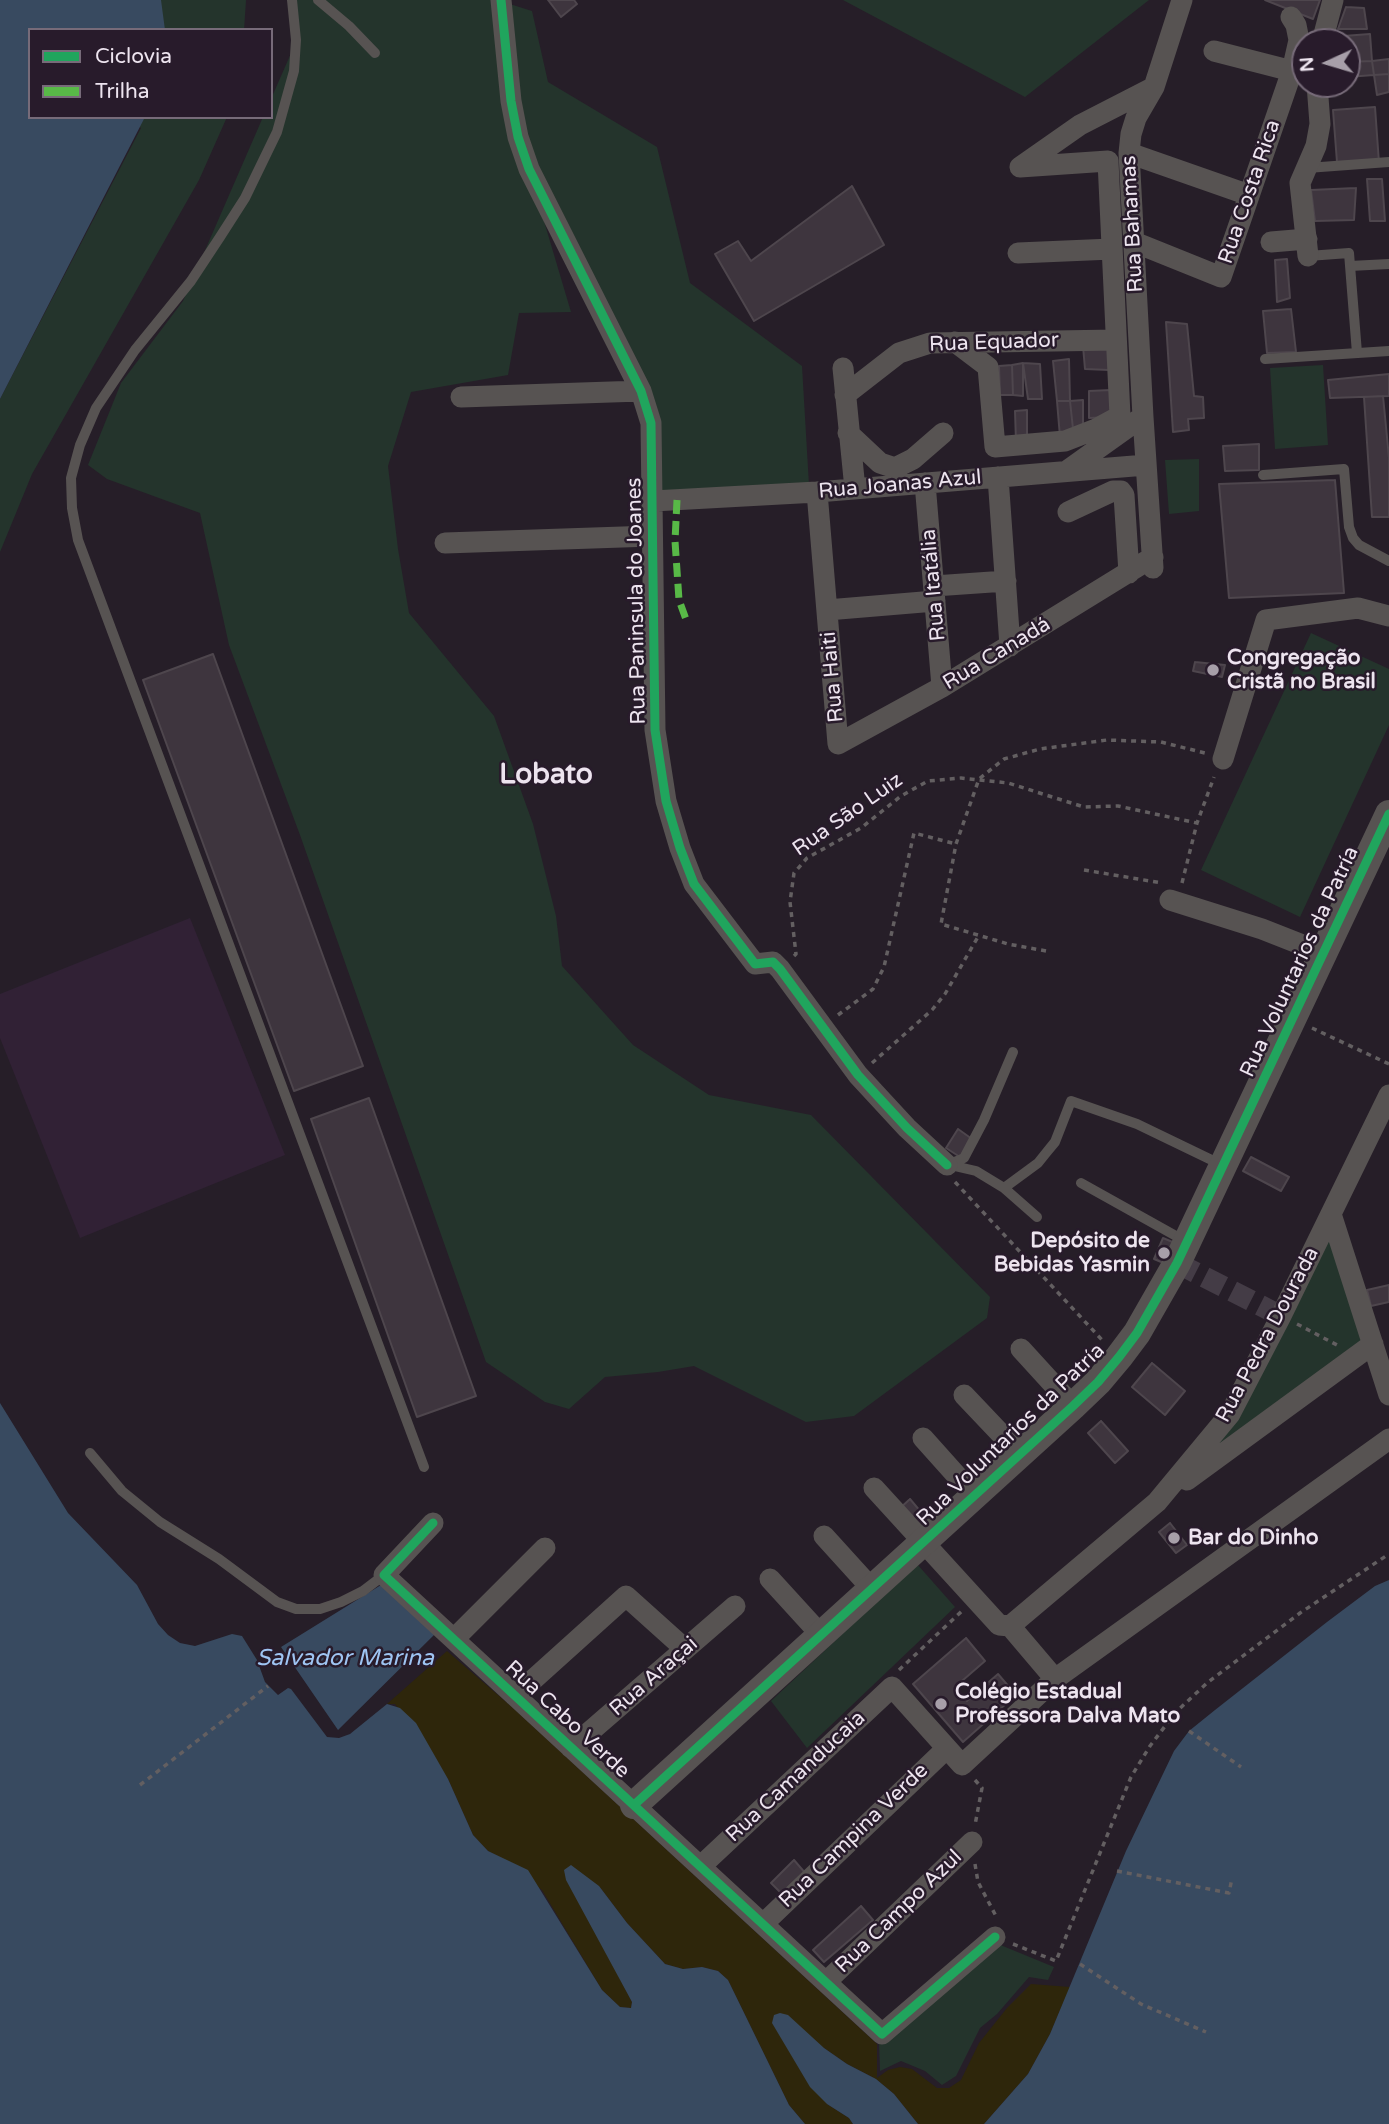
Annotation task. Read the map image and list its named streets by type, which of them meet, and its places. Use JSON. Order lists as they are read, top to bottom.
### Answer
{
  "streets": {
    "street": [
      "Rua Costa Rica",
      "Rua Bahamas",
      "Rua Equador",
      "Rua Joanas Azul",
      "Rua Itatália",
      "Rua Paninsula do Joanes",
      "Rua Canadá",
      "Rua Haiti",
      "Rua Voluntarios da Patría",
      "Rua Pedra Dourada",
      "Rua Araçai",
      "Rua Cabo Verde",
      "Rua Camanducaia",
      "Rua Campina Verde",
      "Rua Campo Azul"
    ],
    "path": ["Rua São Luiz"]
  },
  "crossings": [
    ["Rua Costa Rica", "Rua Bahamas"],
    ["Rua Bahamas", "Rua Equador"],
    ["Rua Bahamas", "Rua Joanas Azul"],
    ["Rua Bahamas", "Rua Canadá"],
    ["Rua Equador", "Rua Joanas Azul"],
    ["Rua Joanas Azul", "Rua Itatália"],
    ["Rua Joanas Azul", "Rua Paninsula do Joanes"],
    ["Rua Joanas Azul", "Rua Haiti"],
    ["Rua Itatália", "Rua Canadá"],
    ["Rua Itatália", "Rua Haiti"],
    ["Rua Paninsula do Joanes", "Rua São Luiz"],
    ["Rua Canadá", "Rua Haiti"],
    ["Rua Voluntarios da Patría", "Rua Cabo Verde"],
    ["Rua Araçai", "Rua Cabo Verde"],
    ["Rua Cabo Verde", "Rua Camanducaia"],
    ["Rua Cabo Verde", "Rua Campina Verde"],
    ["Rua Cabo Verde", "Rua Campo Azul"]
  ],
  "districts": ["Lobato"],
  "water": ["Salvador Marina"],
  "places": [
    "Congregação Cristã no Brasil",
    "Depósito de Bebidas Yasmin",
    "Bar do Dinho",
    "Colégio Estadual Professora Dalva Mato"
  ],
  "legend": ["Ciclovia", "Trilha"],
  "north": "left"
}
